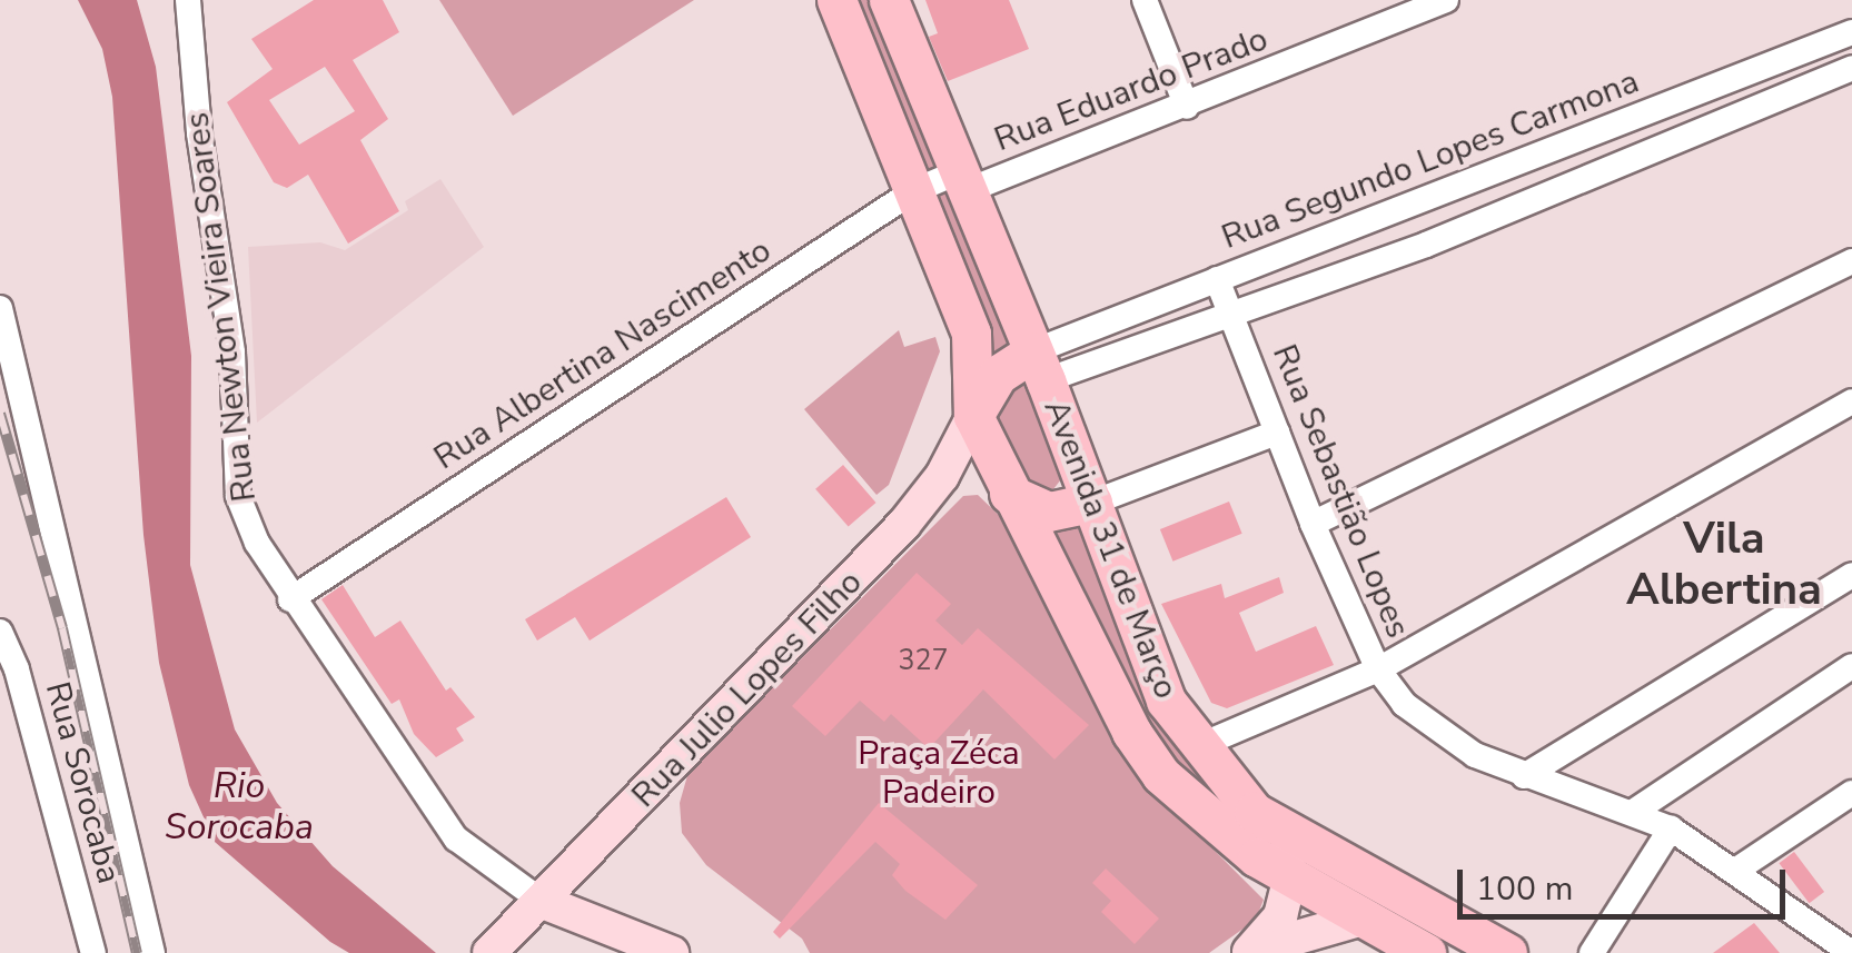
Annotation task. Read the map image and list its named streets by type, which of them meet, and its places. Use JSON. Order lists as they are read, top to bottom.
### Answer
{
  "streets": {
    "highway": ["Avenida 31 de Março"],
    "main road": ["Rua Newton Vieira Soares", "Rua Julio Lopes Filho"],
    "street": [
      "Rua Eduardo Prado",
      "Rua Segundo Lopes Carmona",
      "Rua Albertina Nascimento",
      "Rua Sebastião Lopes",
      "Rua Sorocaba"
    ]
  },
  "crossings": [
    ["Rua Eduardo Prado", "Rua Albertina Nascimento"],
    ["Rua Eduardo Prado", "Avenida 31 de Março"],
    ["Rua Segundo Lopes Carmona", "Rua Sebastião Lopes"],
    ["Rua Segundo Lopes Carmona", "Avenida 31 de Março"],
    ["Rua Newton Vieira Soares", "Rua Albertina Nascimento"],
    ["Rua Newton Vieira Soares", "Rua Julio Lopes Filho"],
    ["Rua Albertina Nascimento", "Avenida 31 de Março"],
    ["Avenida 31 de Março", "Rua Julio Lopes Filho"]
  ],
  "districts": ["Vila Albertina"],
  "water": ["Rio Sorocaba"],
  "parks": ["Praça Zéca Padeiro"],
  "house_numbers": ["327"],
  "scale_bar": "100 m"
}
